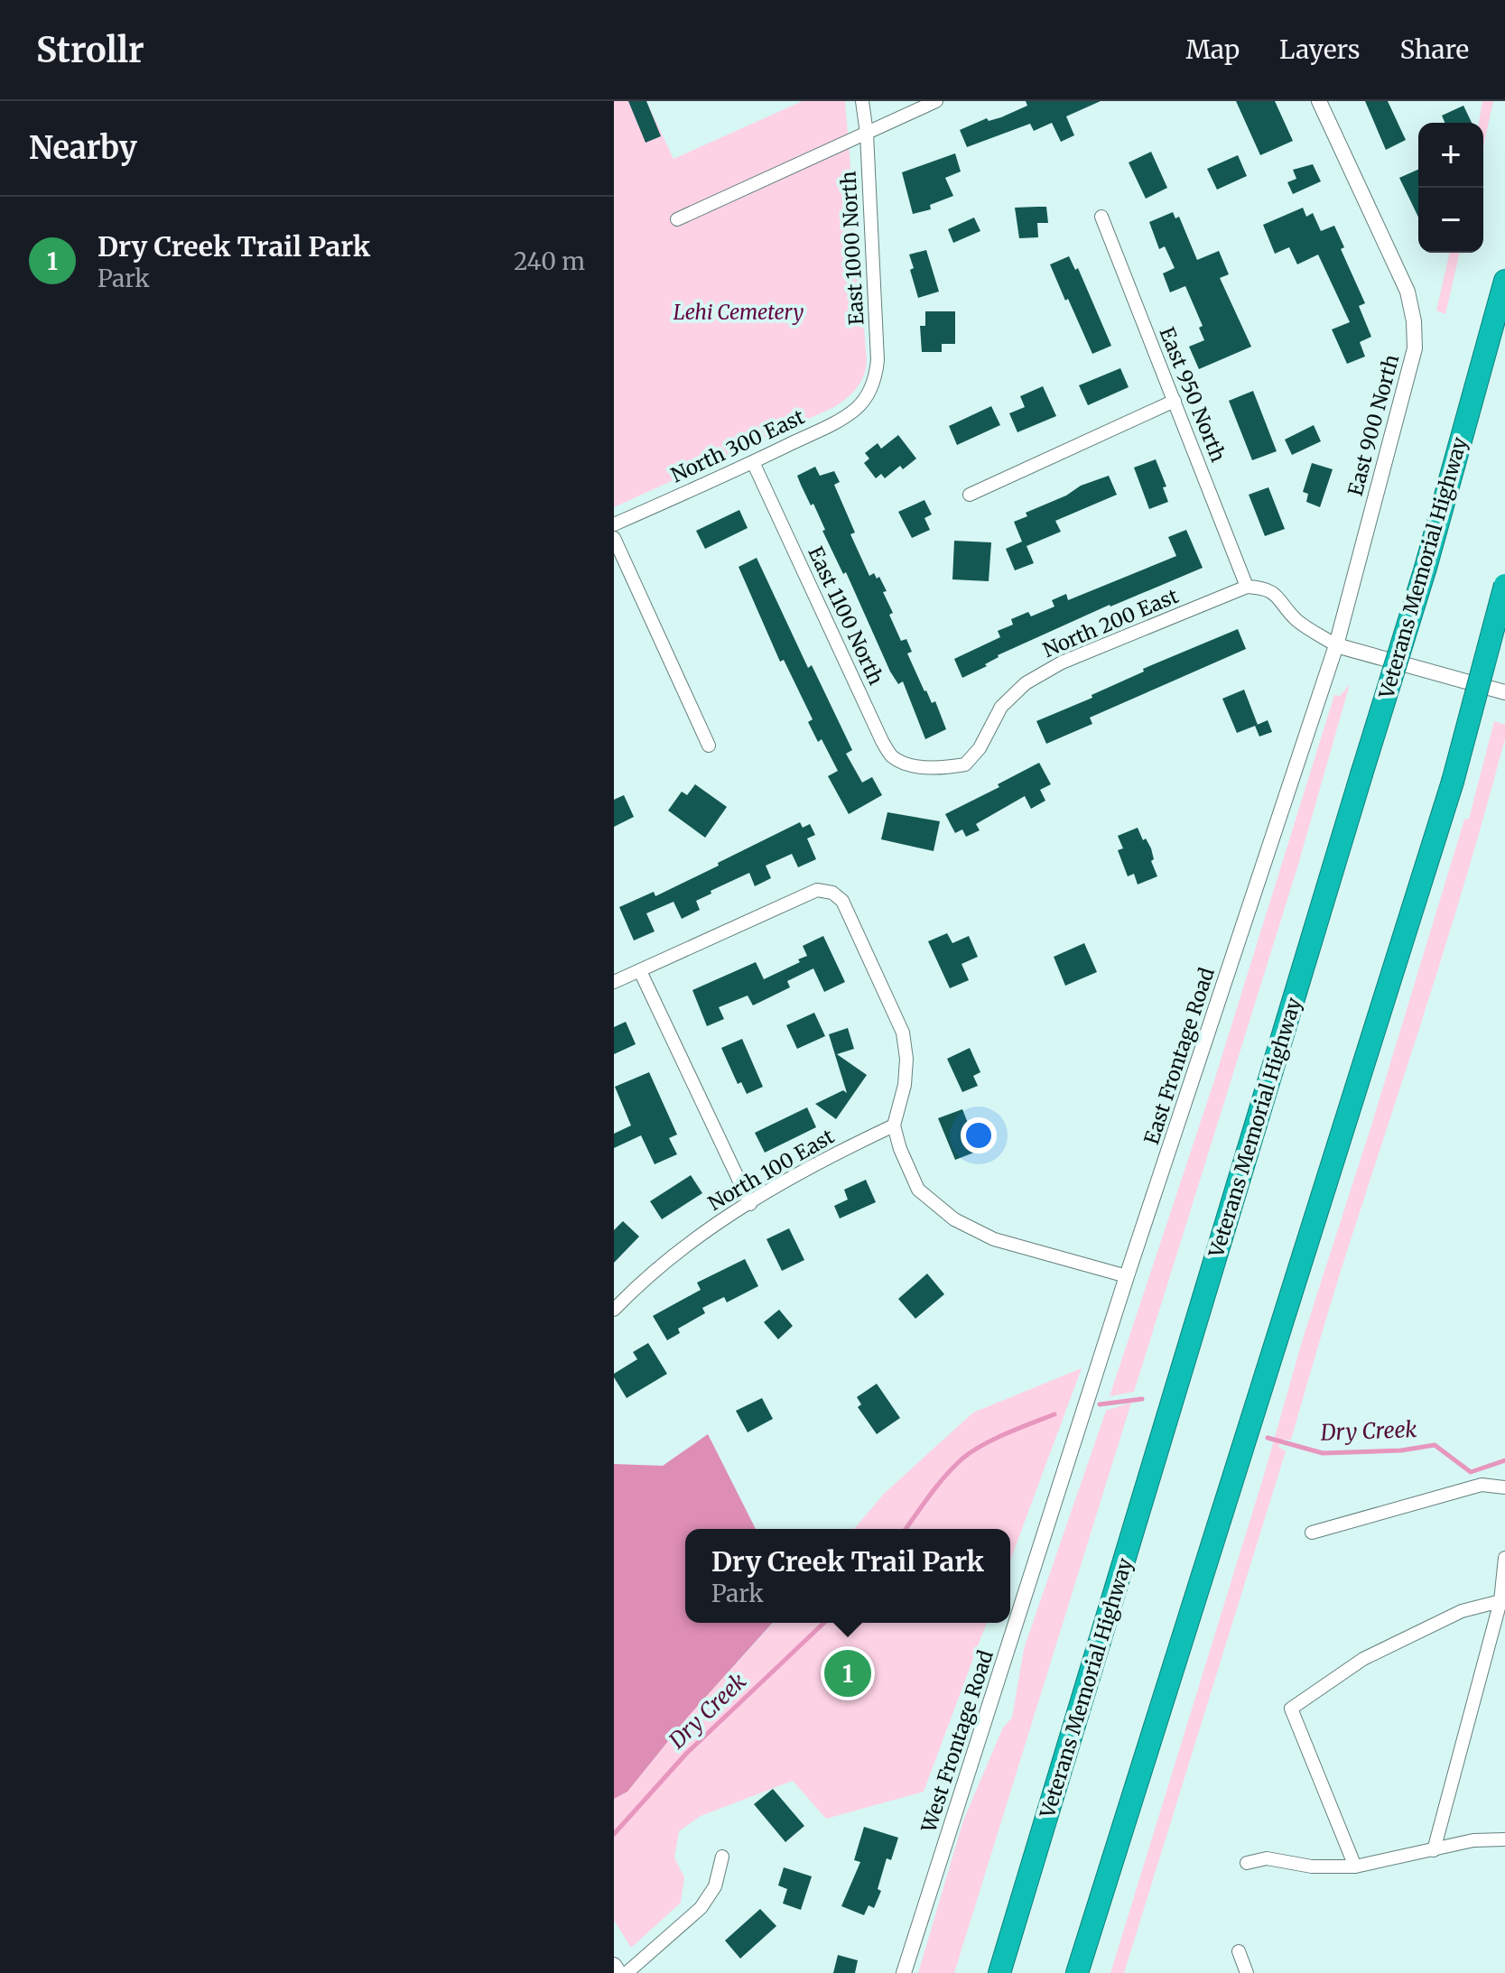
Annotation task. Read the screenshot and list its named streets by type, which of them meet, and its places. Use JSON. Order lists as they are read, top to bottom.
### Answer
{
  "streets": {
    "highway": ["Veterans Memorial Highway"],
    "street": [
      "East 1000 North",
      "East 950 North",
      "East 900 North",
      "North 300 East",
      "East 1100 North",
      "North 200 East",
      "East Frontage Road",
      "North 100 East",
      "West Frontage Road"
    ]
  },
  "crossings": [
    ["East 1000 North", "North 300 East"],
    ["East 950 North", "North 200 East"],
    ["East 900 North", "East Frontage Road"],
    ["North 300 East", "East 1100 North"],
    ["East 1100 North", "North 200 East"],
    ["East Frontage Road", "West Frontage Road"]
  ],
  "water": ["Dry Creek"],
  "parks": ["Lehi Cemetery"],
  "page": {
    "header": "Strollr",
    "nav": ["Map", "Layers", "Share"],
    "heading": "Nearby",
    "map_buttons": ["+", "−"],
    "list": [
      {
        "mark": "1",
        "name": "Dry Creek Trail Park",
        "note": "Park",
        "value": "240 m"
      }
    ],
    "popup": ["Dry Creek Trail Park", "Park"],
    "pins": "1"
  }
}
